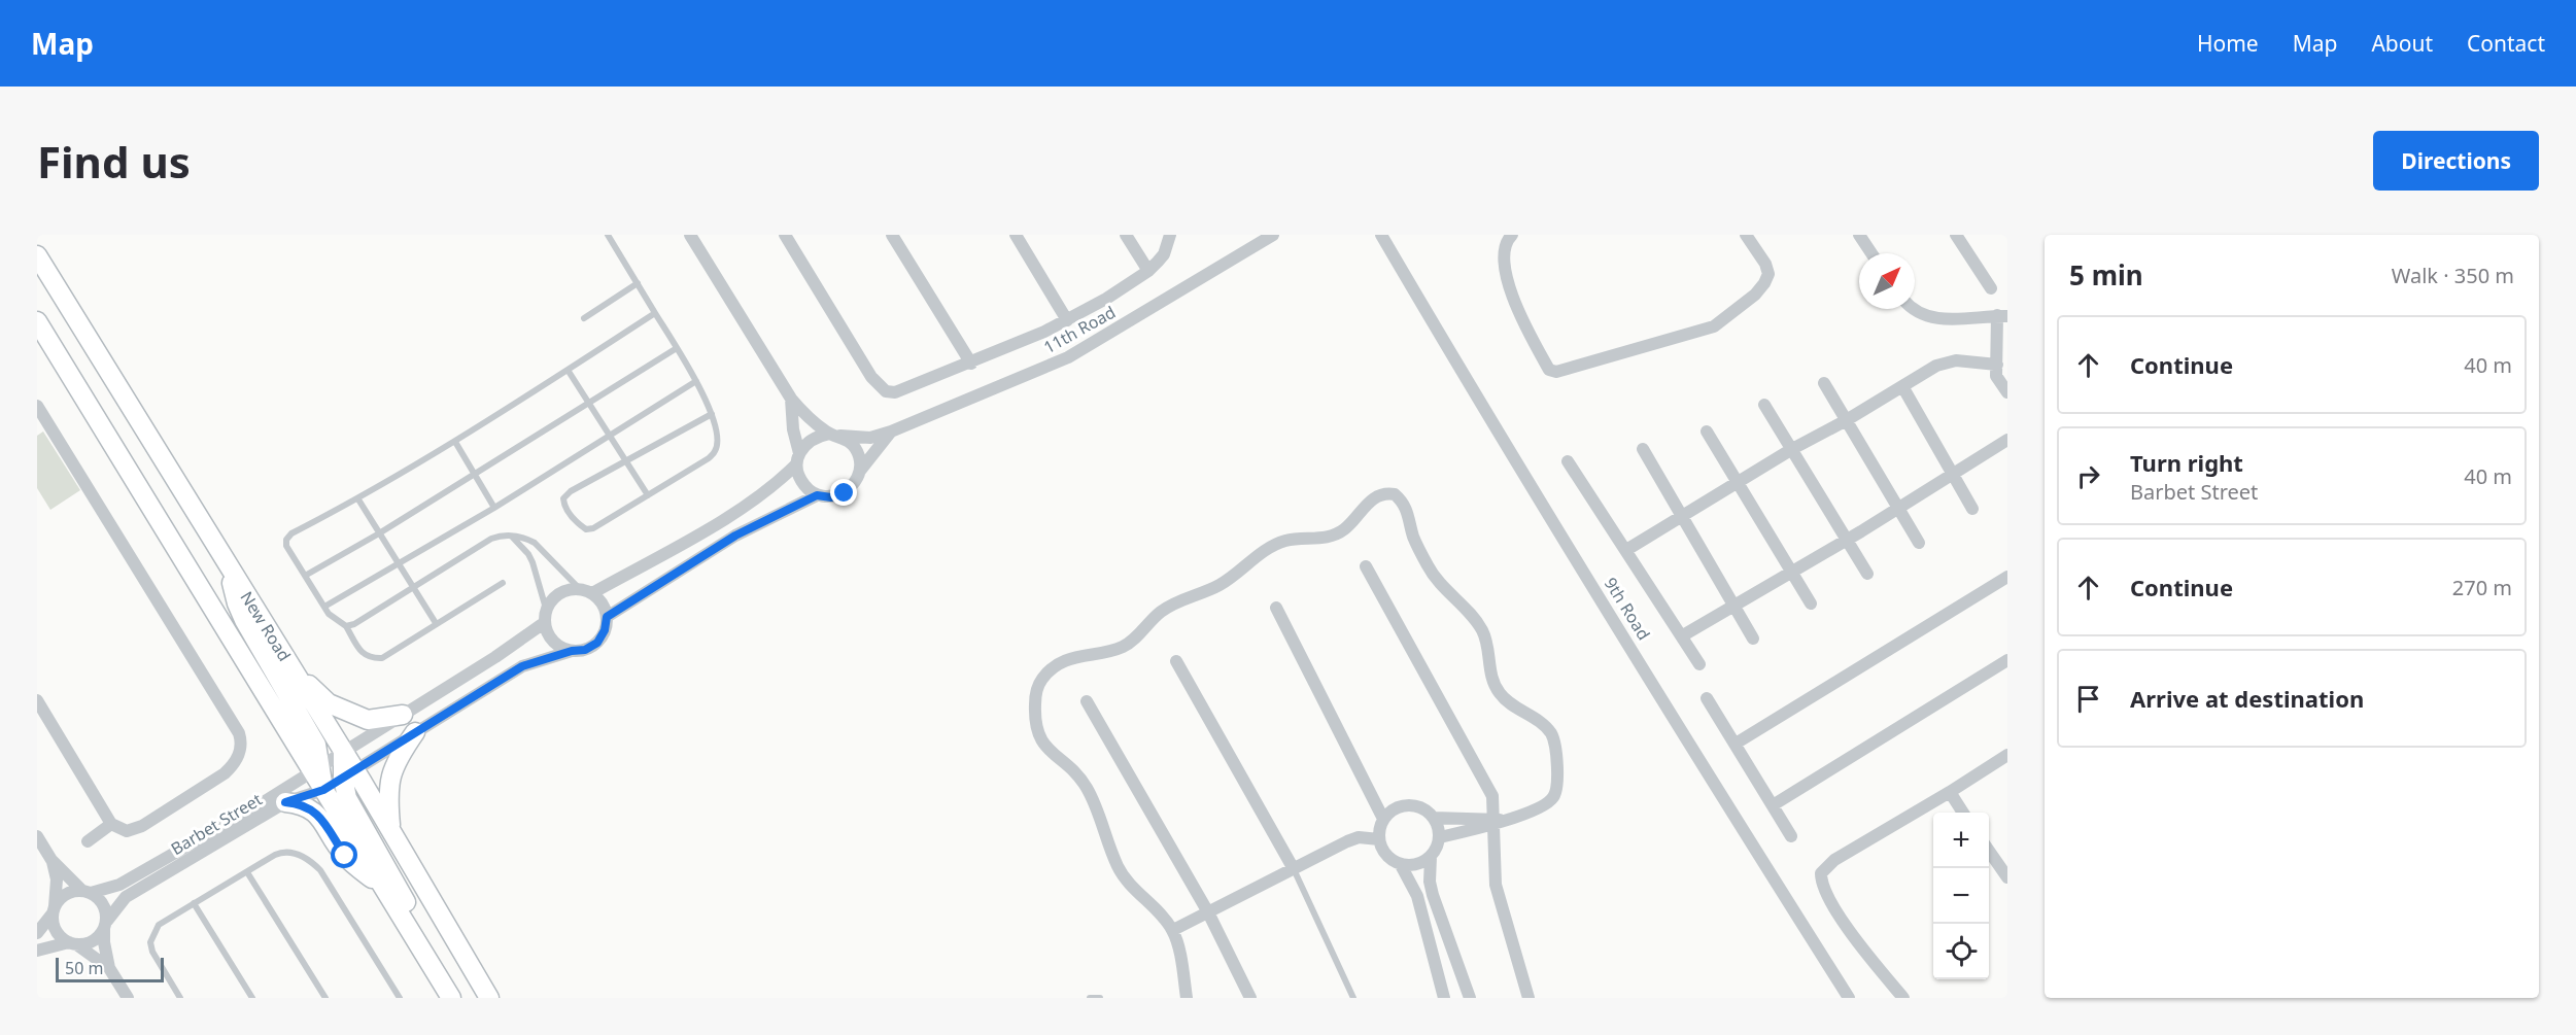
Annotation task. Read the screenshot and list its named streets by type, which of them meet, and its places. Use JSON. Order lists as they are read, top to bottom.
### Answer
{
  "streets": {
    "main road": ["New Road"],
    "street": ["11th Road", "9th Road", "Barbet Street"]
  },
  "crossings": [
    ["New Road", "Barbet Street"]
  ],
  "scale_bar": "50 m",
  "north": "top right",
  "page": {
    "header": "Map",
    "nav": [
      "Home",
      "Map",
      "About",
      "Contact"
    ],
    "buttons": "Directions",
    "title": "Find us",
    "heading": ["5 min", "Walk · 350 m"],
    "list": [
      ["Continue", "40 m"],
      ["Turn right", "Barbet Street", "40 m"],
      ["Continue", "270 m"],
      "Arrive at destination"
    ],
    "map_buttons": ["+", "−"],
    "scale": "50 m"
  }
}
